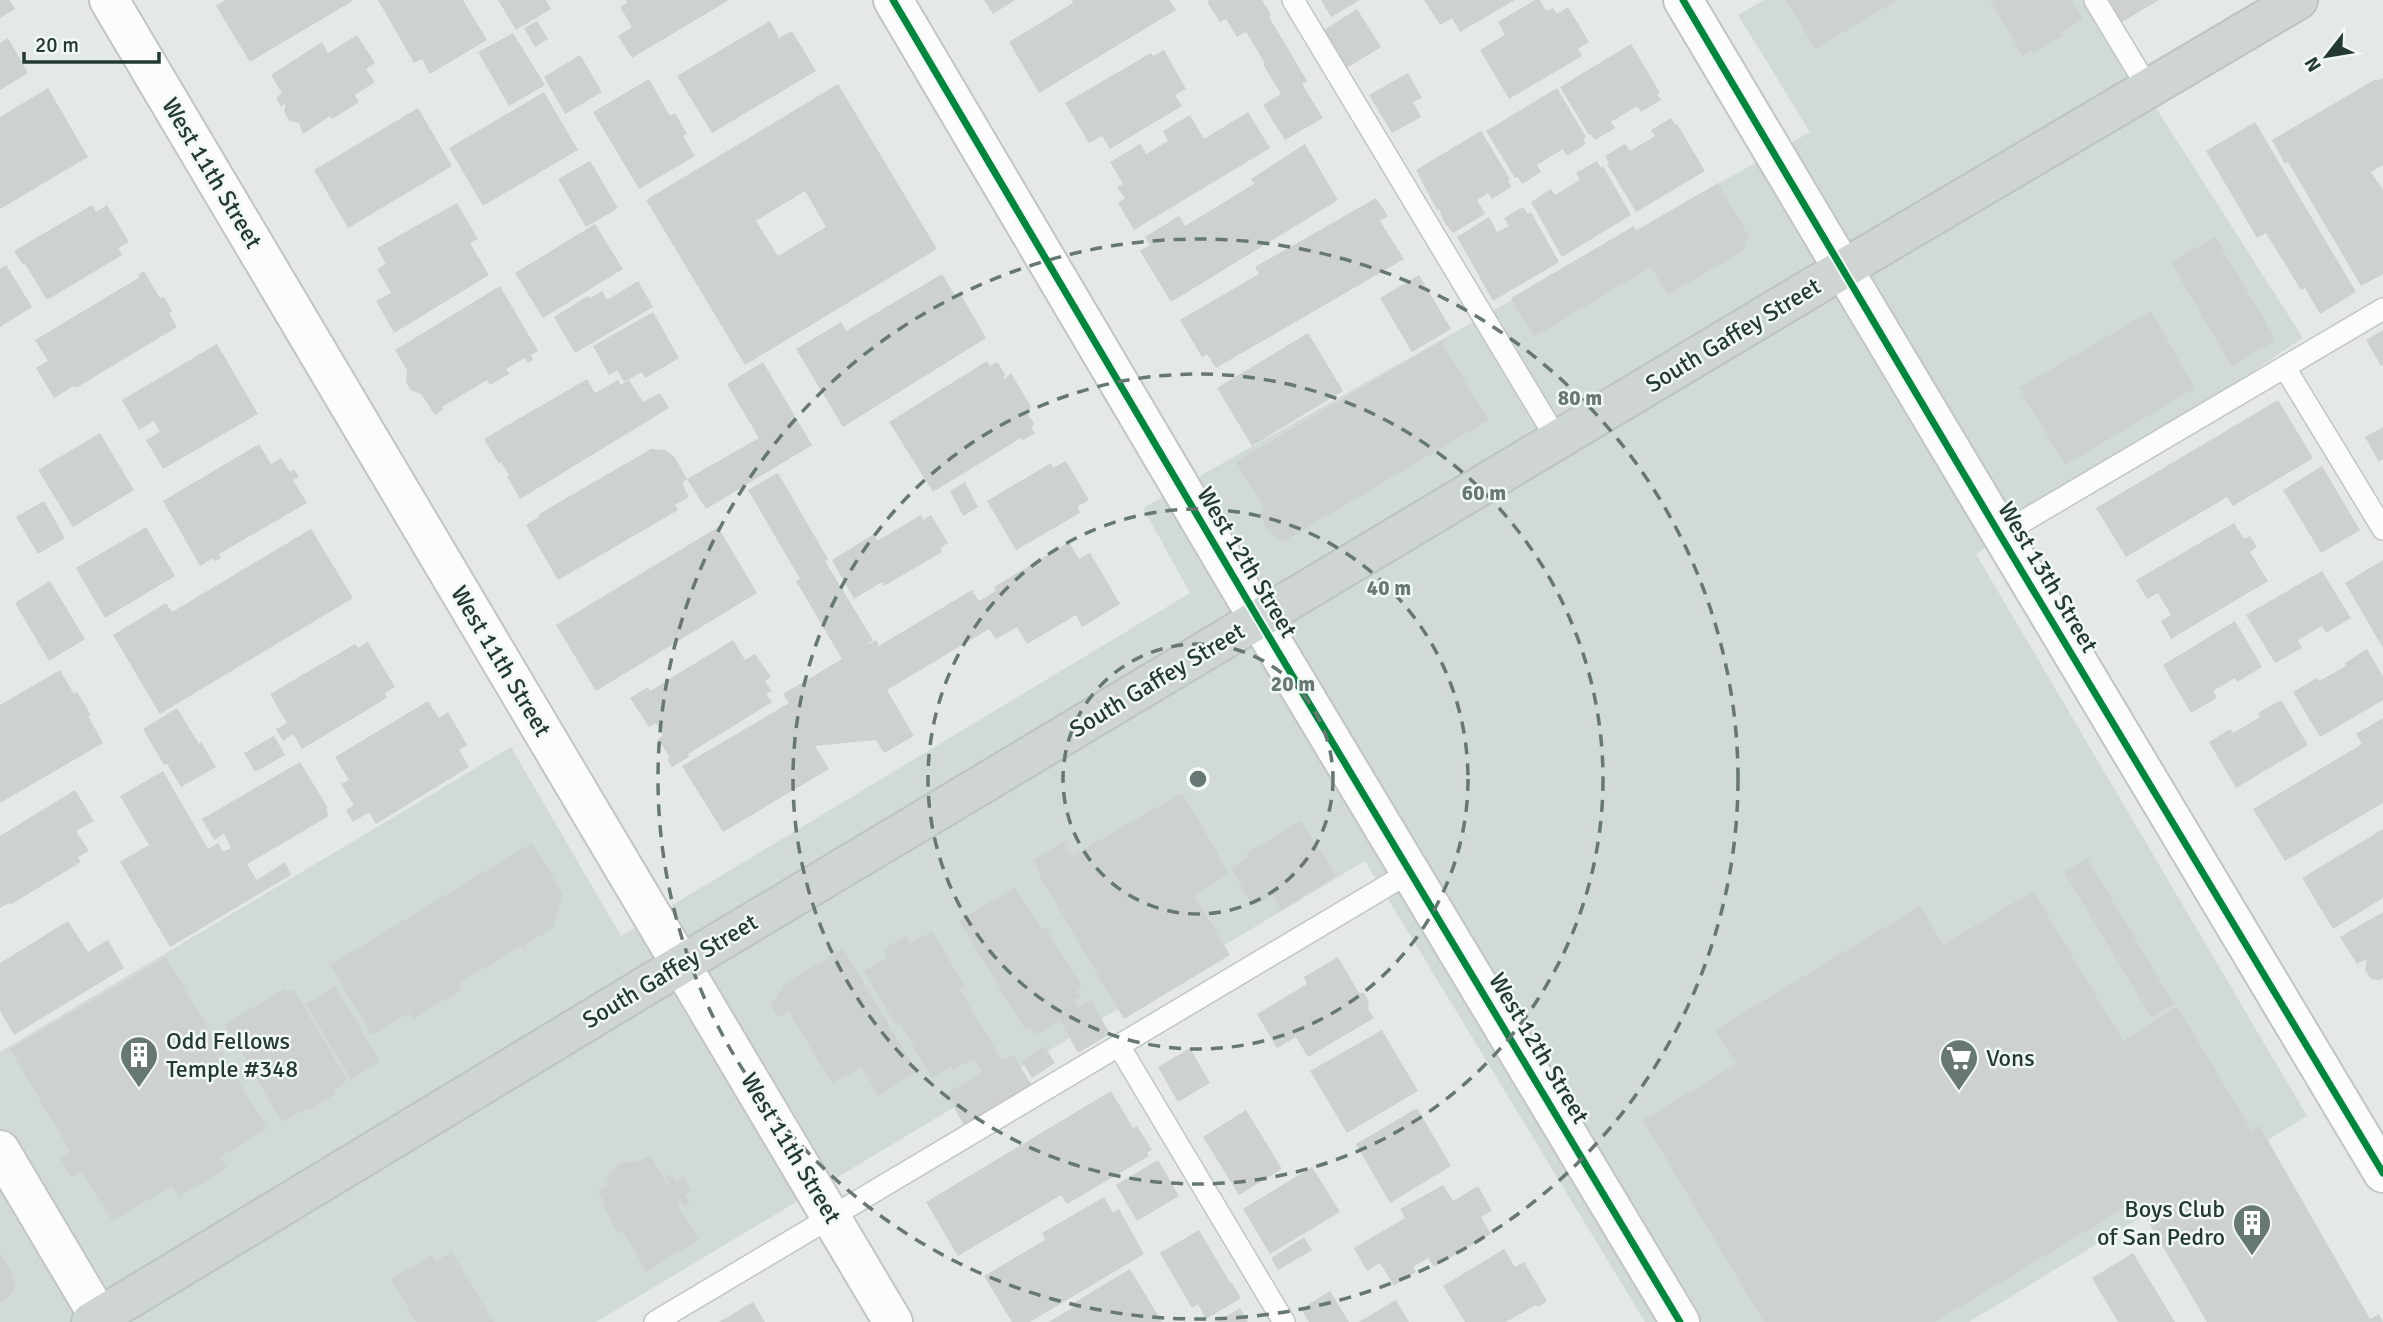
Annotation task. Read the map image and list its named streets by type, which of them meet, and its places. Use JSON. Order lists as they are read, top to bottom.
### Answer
{
  "streets": {
    "main road": ["South Gaffey Street"],
    "street": ["West 11th Street", "West 12th Street", "West 13th Street"]
  },
  "crossings": [
    ["West 11th Street", "South Gaffey Street"],
    ["South Gaffey Street", "West 12th Street"],
    ["South Gaffey Street", "West 13th Street"]
  ],
  "places": {
    "building": ["Odd Fellows Temple #348", "Boys Club of San Pedro"],
    "supermarket": ["Vons"]
  },
  "scale_bar": "20 m",
  "north": "bottom left",
  "rings": [
    "80 m",
    "60 m",
    "40 m",
    "20 m"
  ]
}
